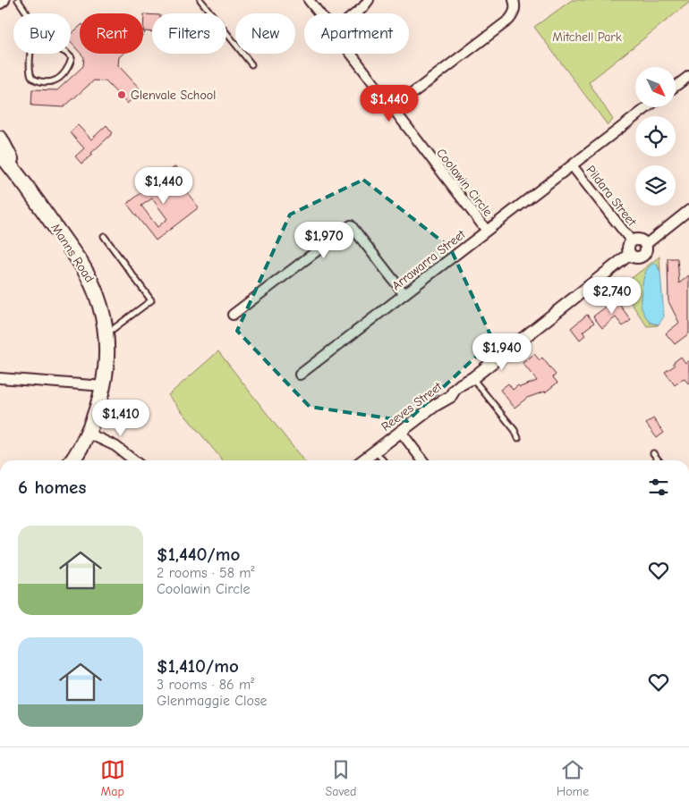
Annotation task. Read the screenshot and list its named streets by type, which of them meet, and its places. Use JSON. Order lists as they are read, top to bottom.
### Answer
{
  "streets": {
    "main road": ["Manns Road"],
    "street": [
      "Coolawin Circle",
      "Pildara Street",
      "Arrawarra Street",
      "Reeves Street"
    ]
  },
  "crossings": [
    ["Coolawin Circle", "Arrawarra Street"],
    ["Pildara Street", "Arrawarra Street"],
    ["Pildara Street", "Reeves Street"]
  ],
  "parks": ["Mitchell Park"],
  "places": ["Glenvale School"],
  "north": "bottom right",
  "page": {
    "chip": [
      "Buy",
      "Rent",
      "Filters",
      "New",
      "Apartment"
    ],
    "price": [
      "$1,440",
      "$1,440",
      "$1,970",
      "$2,740",
      "$1,940",
      "$1,410"
    ],
    "heading": "6 homes",
    "list": [
      {
        "name": "$1,440/mo",
        "note": "2 rooms · 58 m² · Coolawin Circle"
      },
      {
        "name": "$1,410/mo",
        "note": "3 rooms · 86 m² · Glenmaggie Close"
      }
    ],
    "tabs": ["Map", "Saved", "Home"]
  }
}
